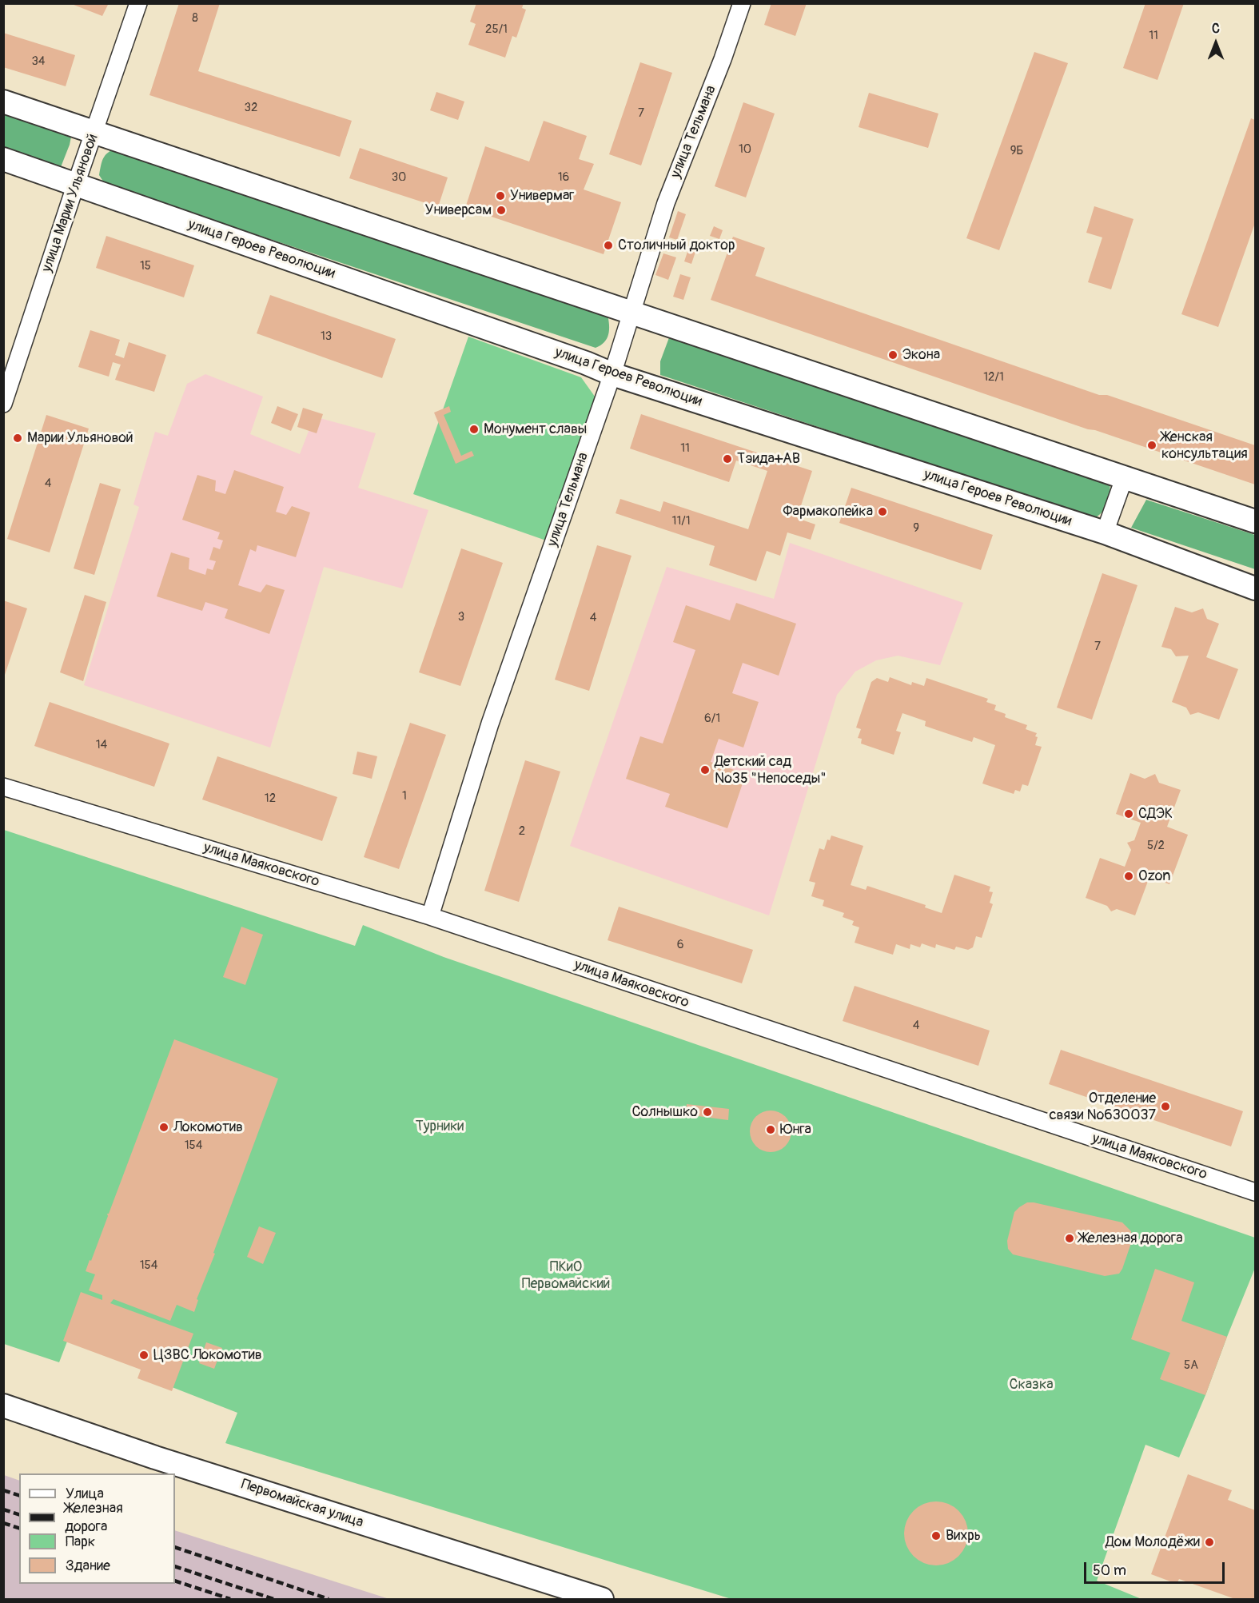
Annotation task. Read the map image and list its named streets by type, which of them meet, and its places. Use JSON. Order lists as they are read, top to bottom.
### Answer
{
  "streets": {
    "street": [
      "улица Тельмана",
      "улица Марии Ульяновой",
      "улица Героев Революции",
      "улица Маяковского",
      "Первомайская улица"
    ]
  },
  "crossings": [
    ["улица Тельмана", "улица Героев Революции"],
    ["улица Тельмана", "улица Маяковского"],
    ["улица Марии Ульяновой", "улица Героев Революции"]
  ],
  "parks": ["Турники", "ПКиО Первомайский", "Сказка"],
  "places": [
    "Универмаг",
    "Универсам",
    "Столичный доктор",
    "Экона",
    "Монумент славы",
    "Марии Ульяновой",
    "Женская консультация",
    "Тэида+АВ",
    "Фармакопейка",
    "Детский сад №35 \"Непоседы\"",
    "СДЭК",
    "Ozon",
    "Отделение связи №630037",
    "Солнышко",
    "Локомотив",
    "Юнга",
    "Железная дорога",
    "ЦЗВС Локомотив",
    "Вихрь",
    "Дом Молодёжи"
  ],
  "house_numbers": [
    "8",
    "25/1",
    "11",
    "34",
    "32",
    "7",
    "10",
    "9Б",
    "30",
    "16",
    "15",
    "13",
    "12/1",
    "11",
    "4",
    "11/1",
    "9",
    "3",
    "4",
    "7",
    "6/1",
    "14",
    "1",
    "12",
    "2",
    "5/2",
    "6",
    "4",
    "154",
    "154",
    "5А"
  ],
  "legend": [
    "Улица",
    "Железная дорога",
    "Парк",
    "Здание"
  ],
  "scale_bar": "50 m",
  "north": "top"
}
